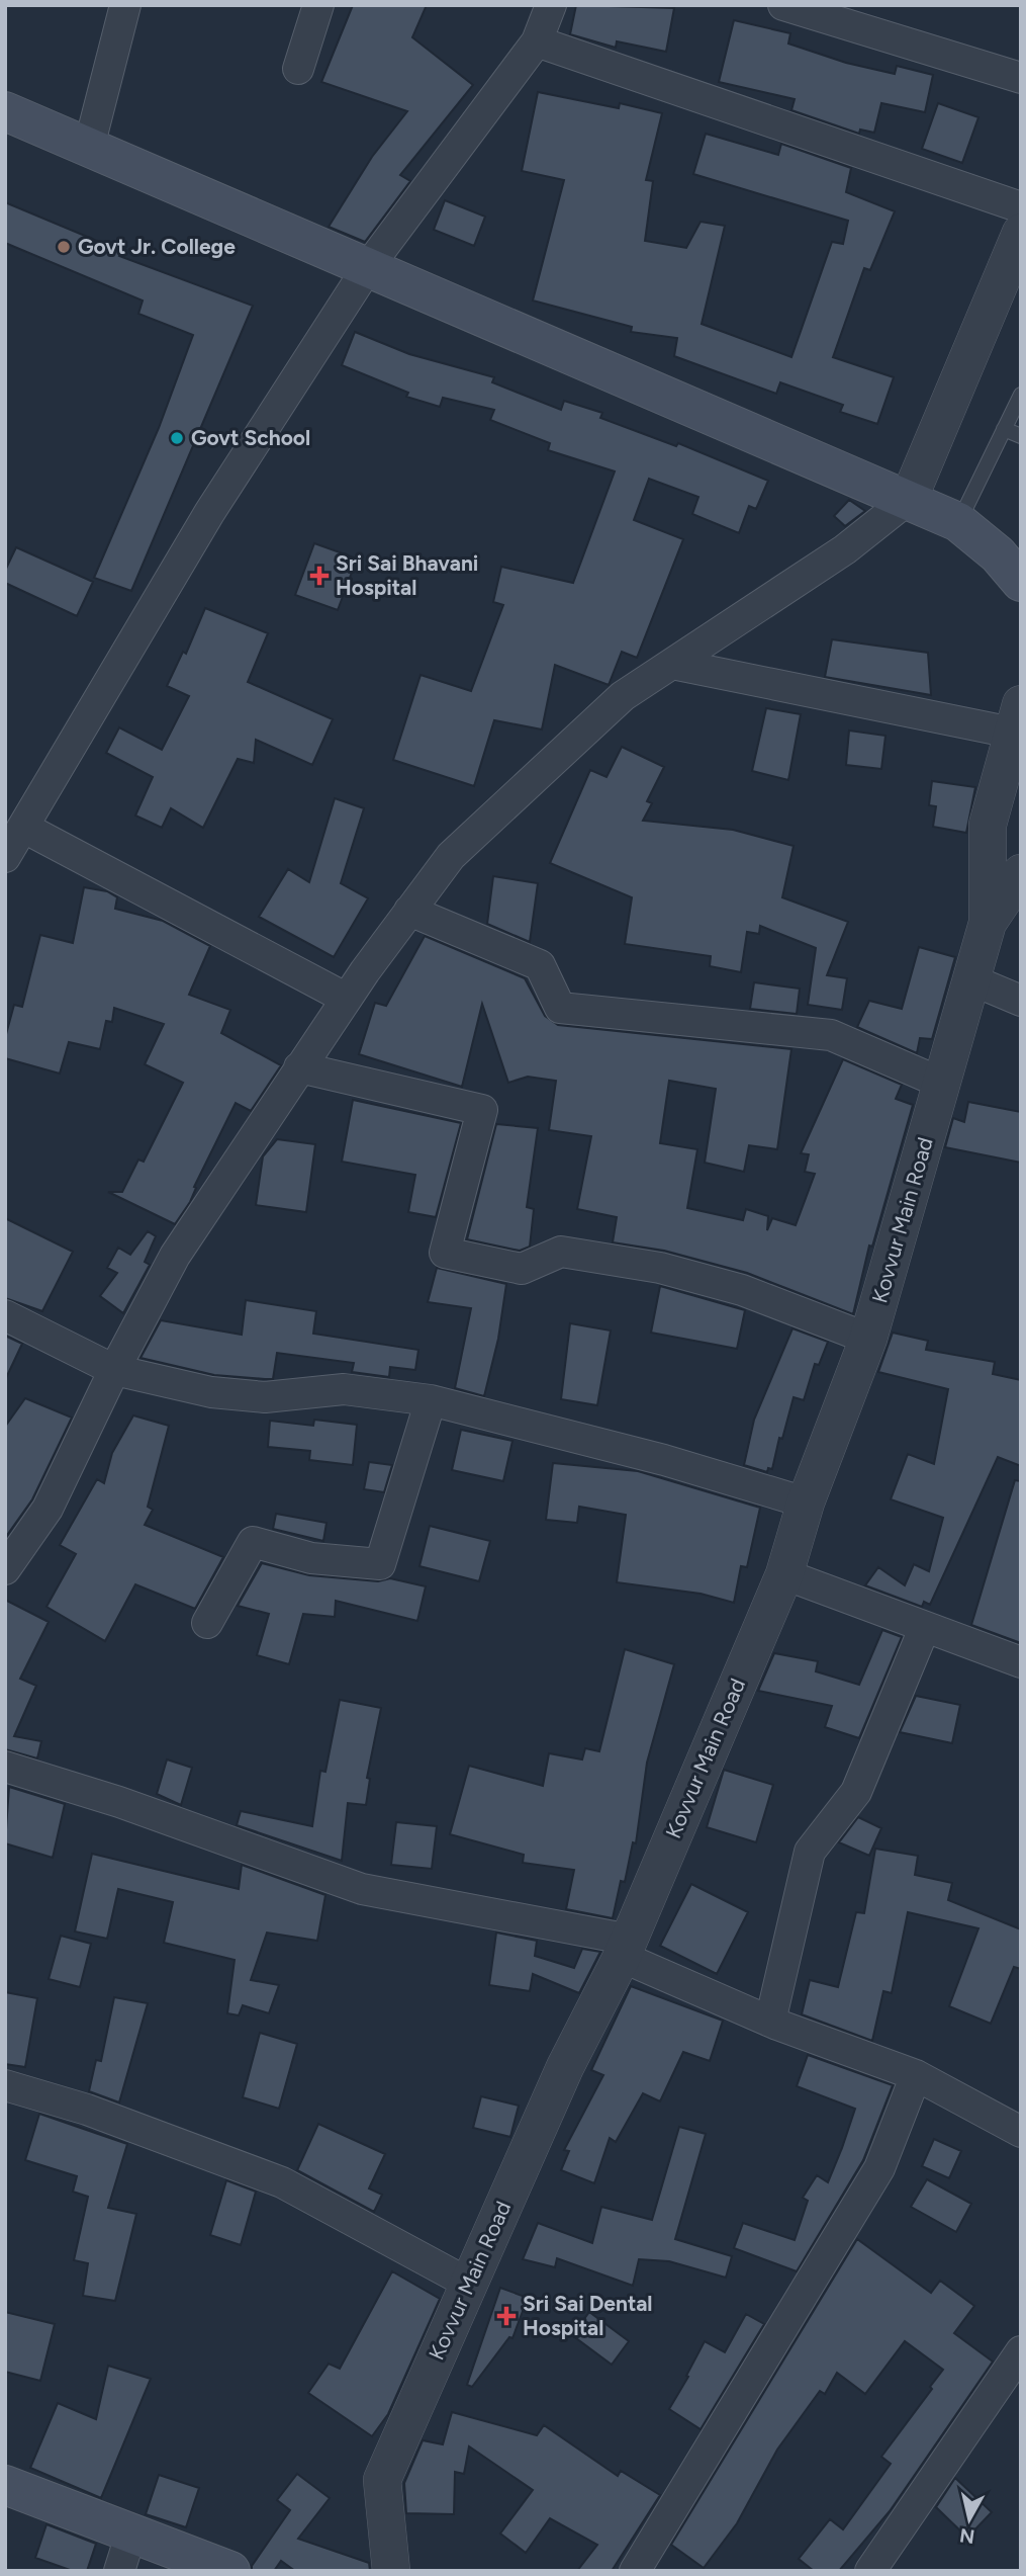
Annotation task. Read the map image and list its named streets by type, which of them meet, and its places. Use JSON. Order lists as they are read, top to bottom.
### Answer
{
  "streets": {
    "street": ["Kovvur Main Road"]
  },
  "places": {
    "other": ["Govt Jr. College", "Govt School"],
    "health": ["Sri Sai Bhavani Hospital", "Sri Sai Dental Hospital"]
  },
  "north": "bottom"
}
